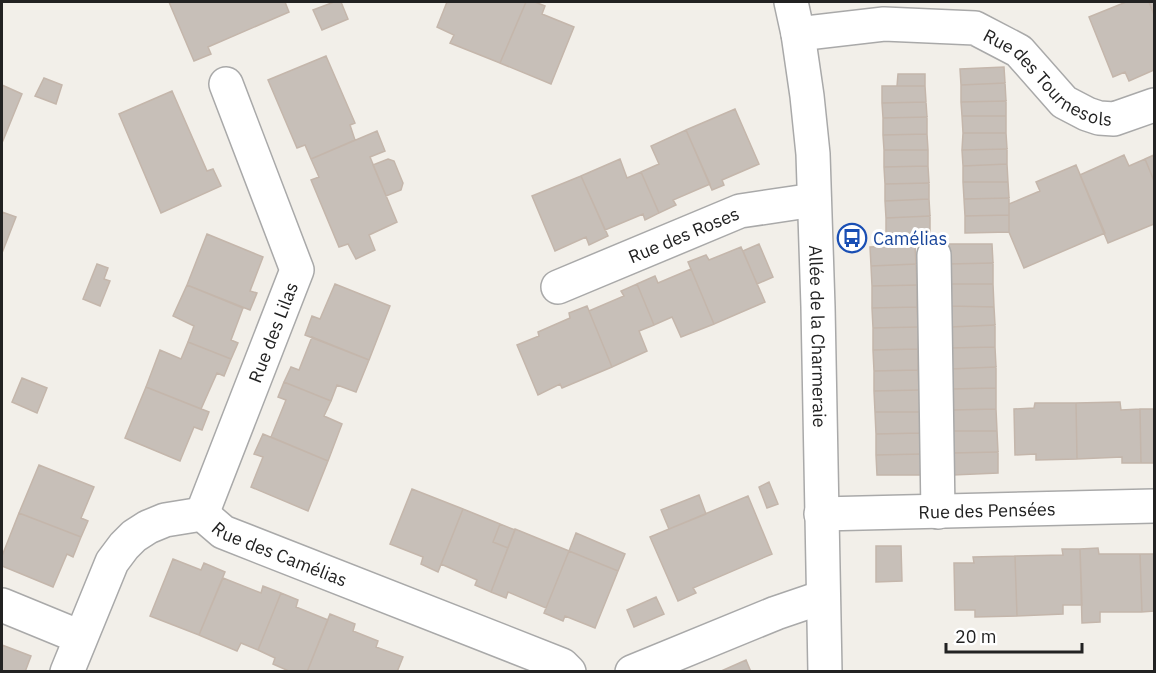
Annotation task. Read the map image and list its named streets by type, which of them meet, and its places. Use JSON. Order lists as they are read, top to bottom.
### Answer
{
  "streets": {
    "street": [
      "Rue des Tournesols",
      "Rue des Roses",
      "Rue des Lilas",
      "Allée de la Charmeraie",
      "Rue des Pensées",
      "Rue des Camélias"
    ]
  },
  "crossings": [
    ["Rue des Tournesols", "Allée de la Charmeraie"],
    ["Rue des Roses", "Allée de la Charmeraie"],
    ["Rue des Lilas", "Rue des Camélias"],
    ["Allée de la Charmeraie", "Rue des Pensées"]
  ],
  "places": {
    "bus stop": ["Camélias"]
  },
  "scale_bar": "20 m"
}
